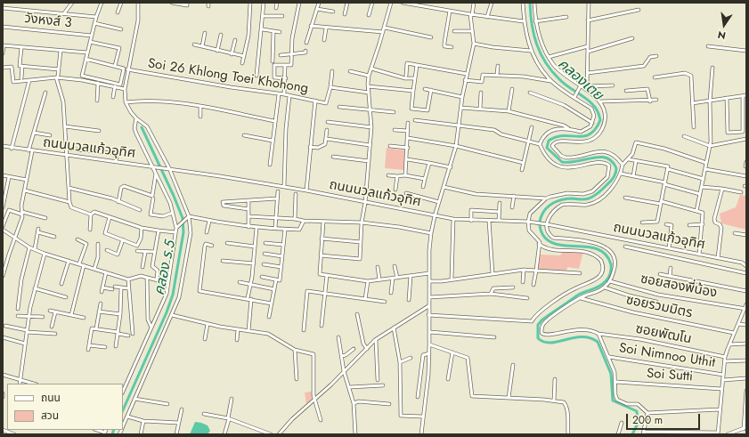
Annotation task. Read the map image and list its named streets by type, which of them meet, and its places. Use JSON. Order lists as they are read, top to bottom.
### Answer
{
  "streets": {
    "street": [
      "วังหงส์ 3",
      "Soi 26 Khlong Toei Khohong",
      "ถนนนวลแก้วอุทิศ",
      "ซอยสองพี่น้อง",
      "ซอยรวมมิตร",
      "ซอยพัฒโน",
      "Soi Nimnoo Uthit",
      "Soi Sutti"
    ]
  },
  "crossings": [
    ["ซอยรวมมิตร", "ซอยพัฒโน"]
  ],
  "water": ["คลองเตย", "คลอง ร.5"],
  "legend": ["ถนน", "สวน"],
  "scale_bar": "200 m",
  "north": "bottom"
}
